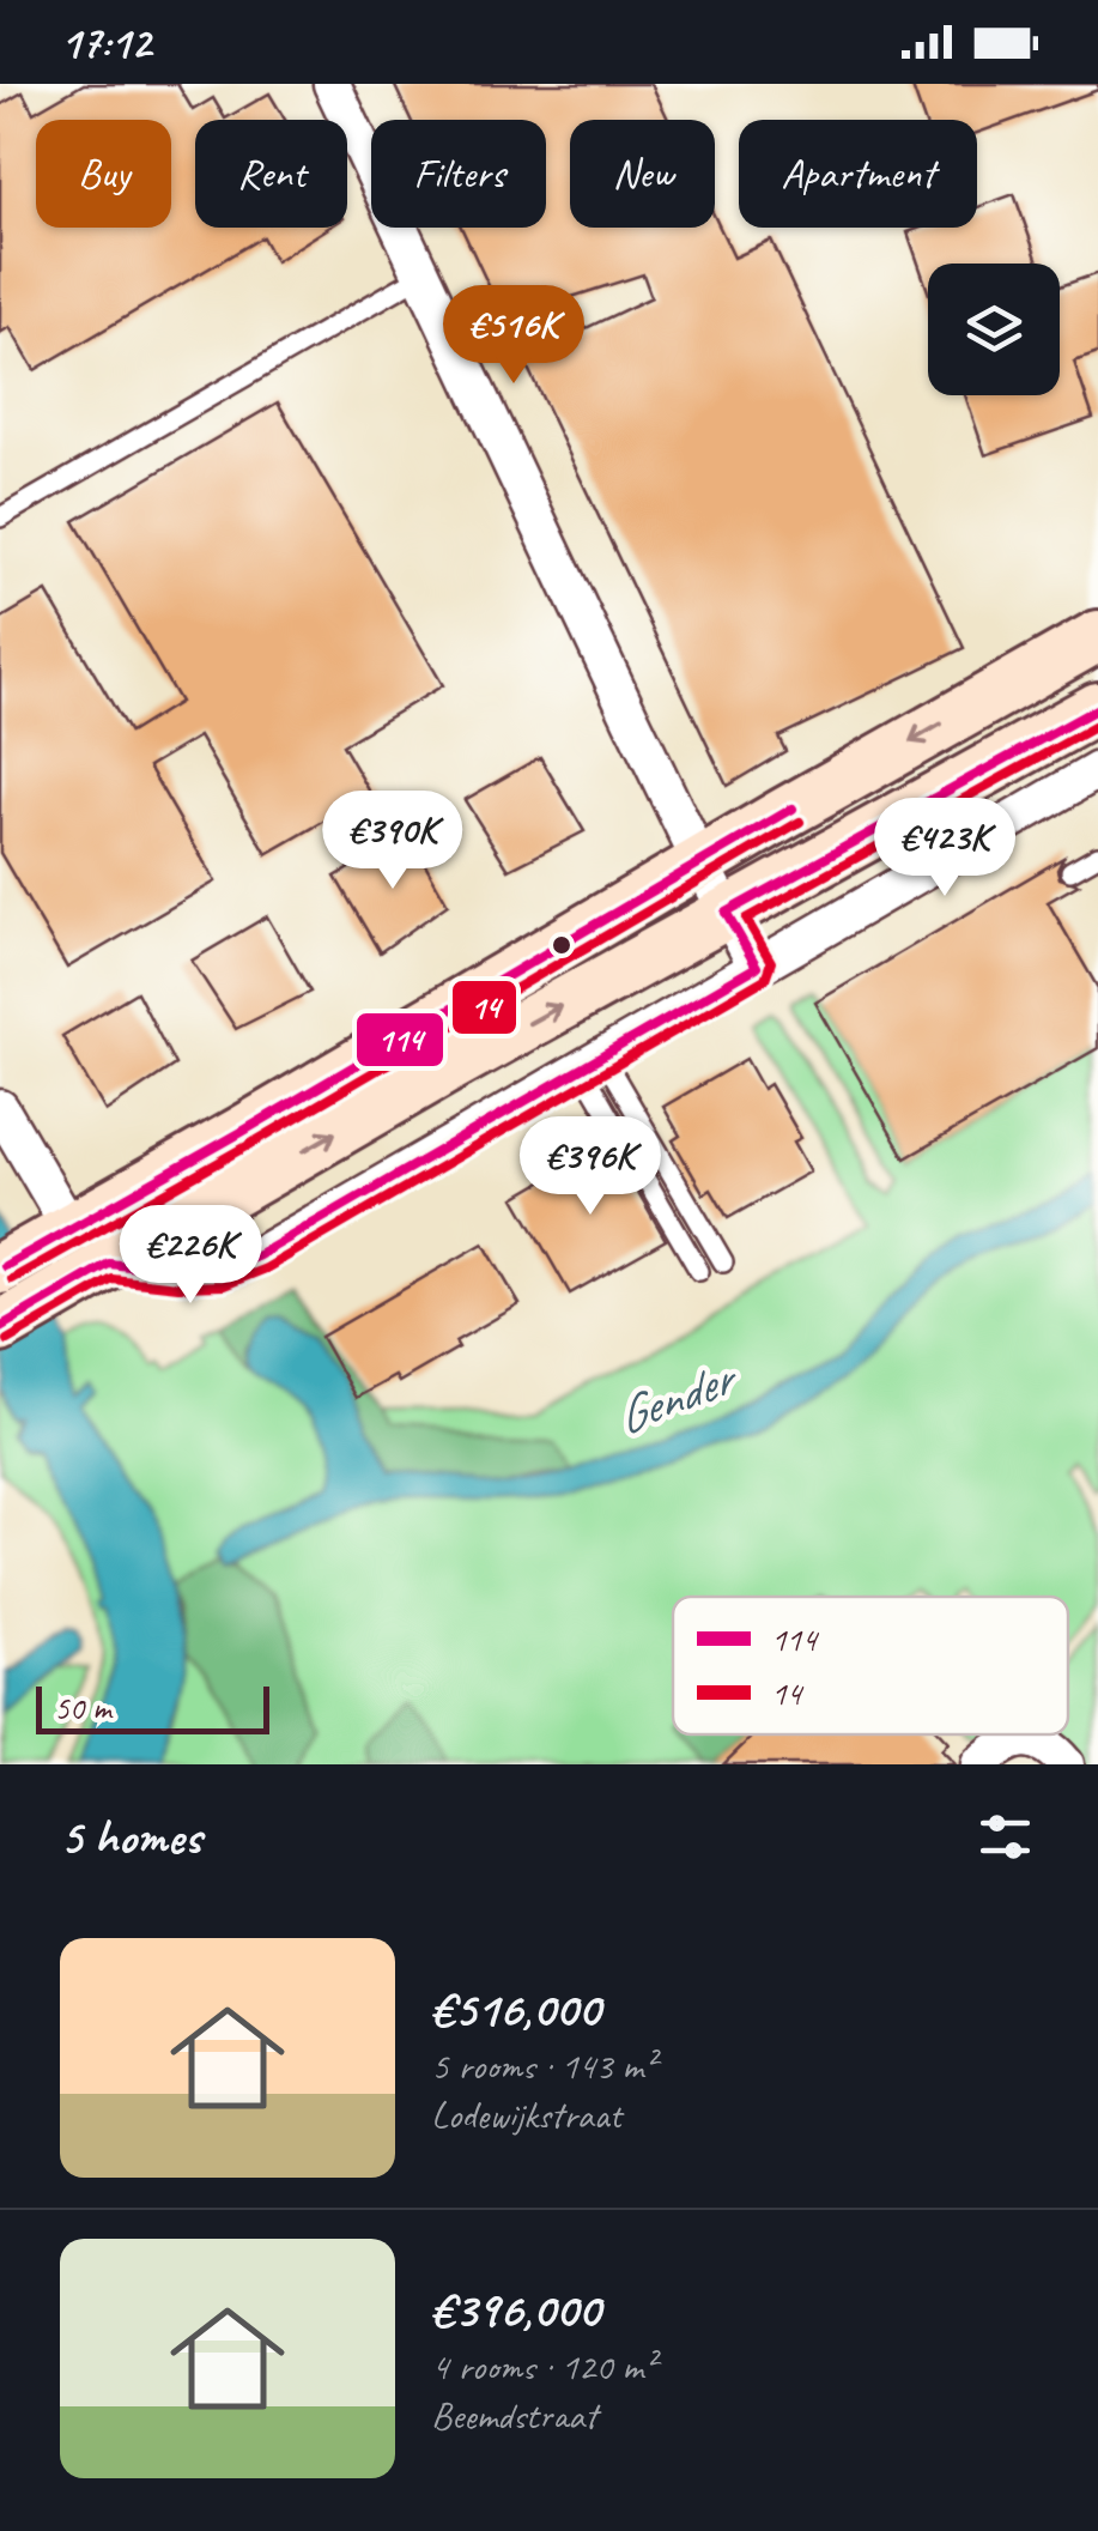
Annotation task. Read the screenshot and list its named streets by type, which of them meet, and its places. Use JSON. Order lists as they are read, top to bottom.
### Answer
{
  "water": ["Gender"],
  "lines": ["transit line 114", "transit line 14"],
  "legend": ["114", "14"],
  "scale_bar": "50 m",
  "page": {
    "status": "17:12",
    "chip": [
      "Buy",
      "Rent",
      "Filters",
      "New",
      "Apartment"
    ],
    "price": [
      "€516K",
      "€390K",
      "€423K",
      "€396K",
      "€226K"
    ],
    "scale": "50 m",
    "heading": "5 homes",
    "list": [
      {
        "name": "€516,000",
        "note": "5 rooms · 143 m² · Lodewijkstraat"
      },
      {
        "name": "€396,000",
        "note": "4 rooms · 120 m² · Beemdstraat"
      }
    ]
  }
}
